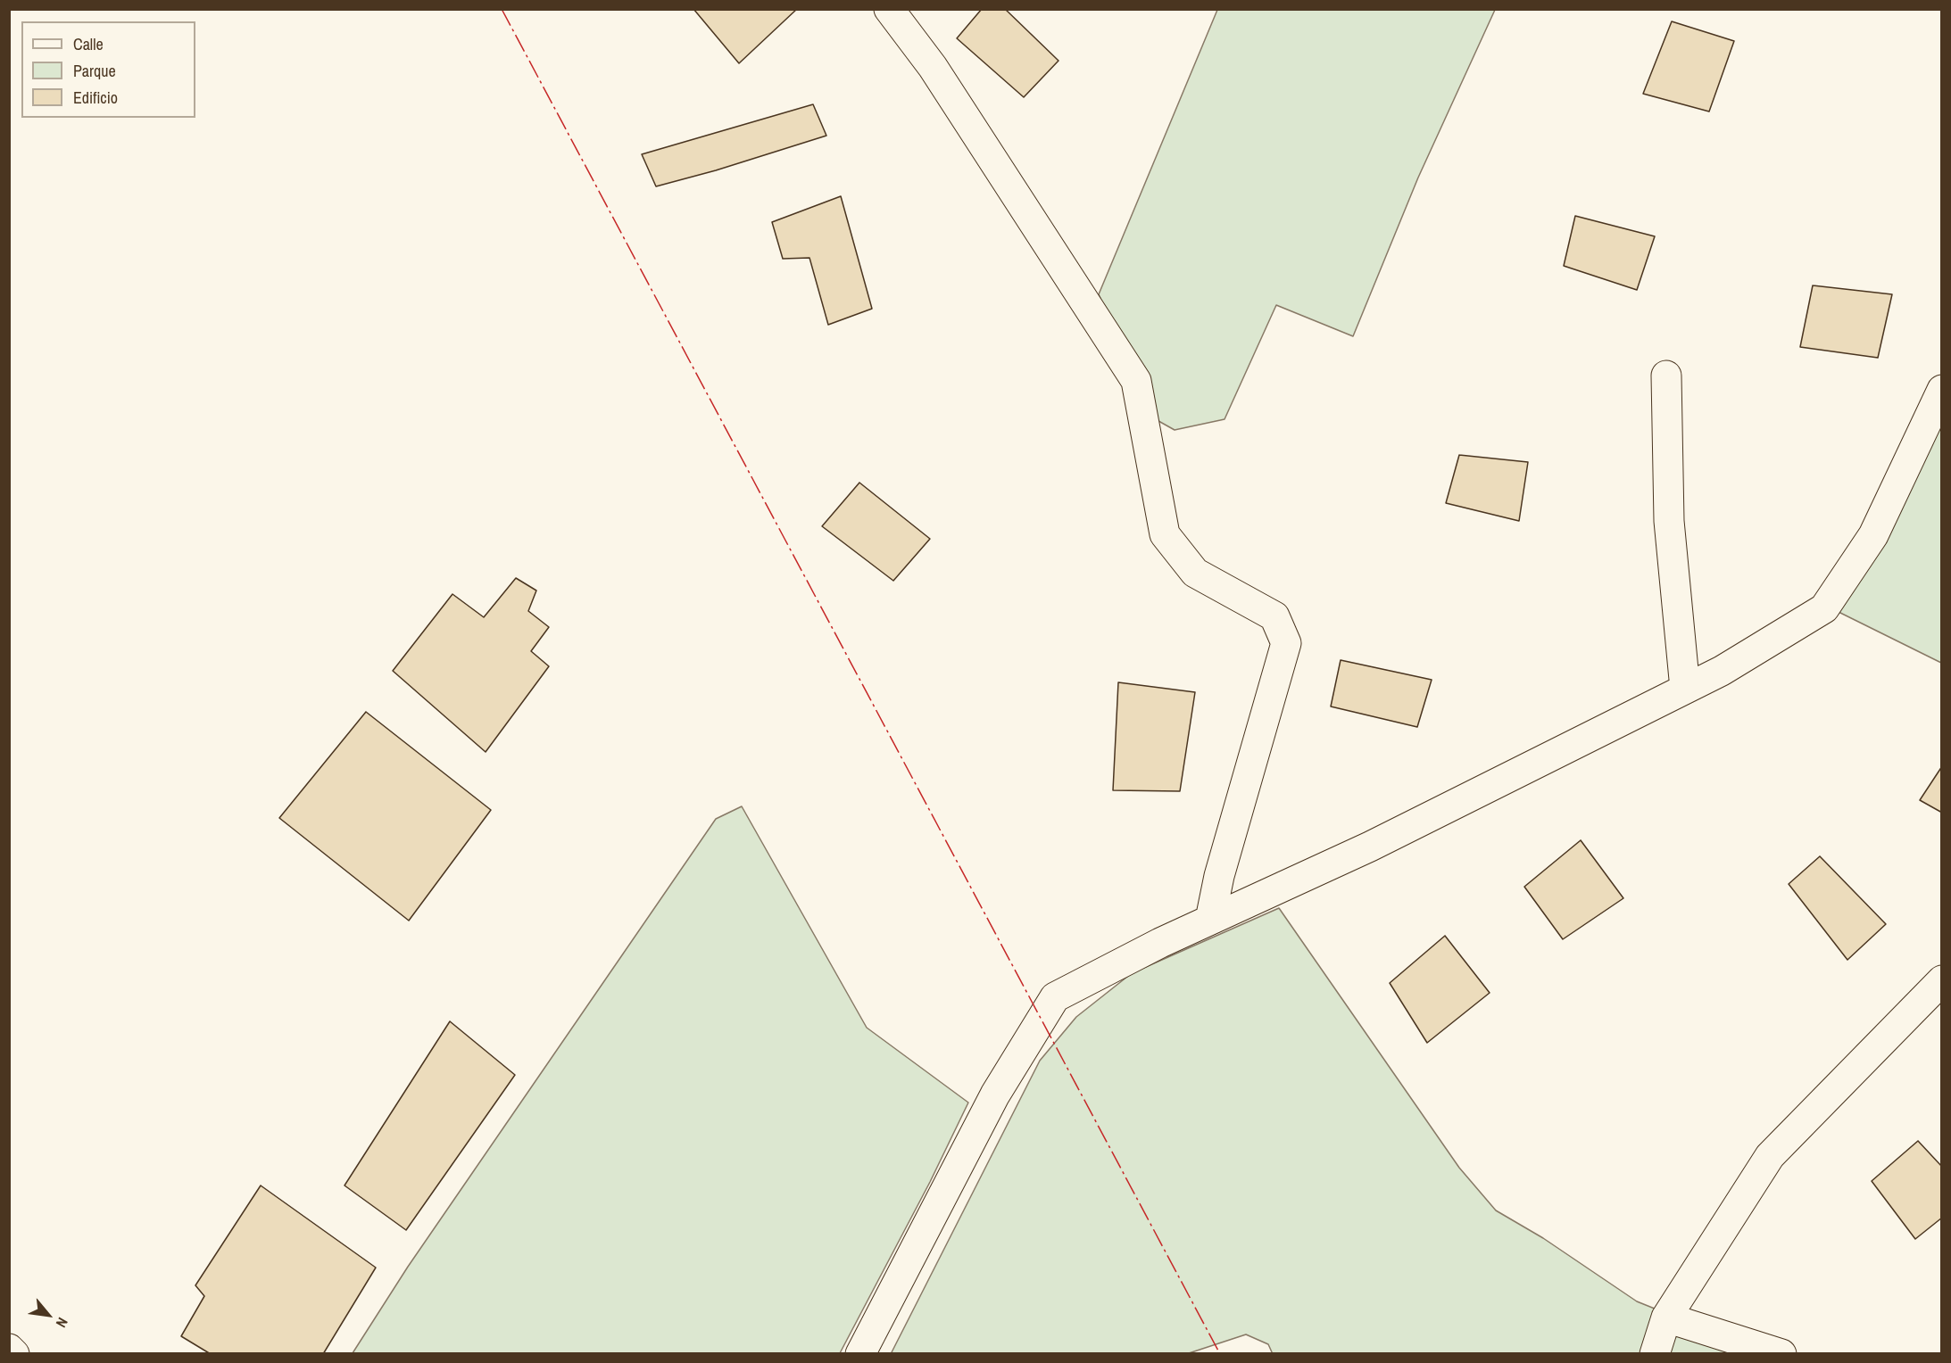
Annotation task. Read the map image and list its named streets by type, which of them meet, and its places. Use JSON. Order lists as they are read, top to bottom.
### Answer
{
  "legend": ["Calle", "Parque", "Edificio"],
  "north": "bottom right"
}
